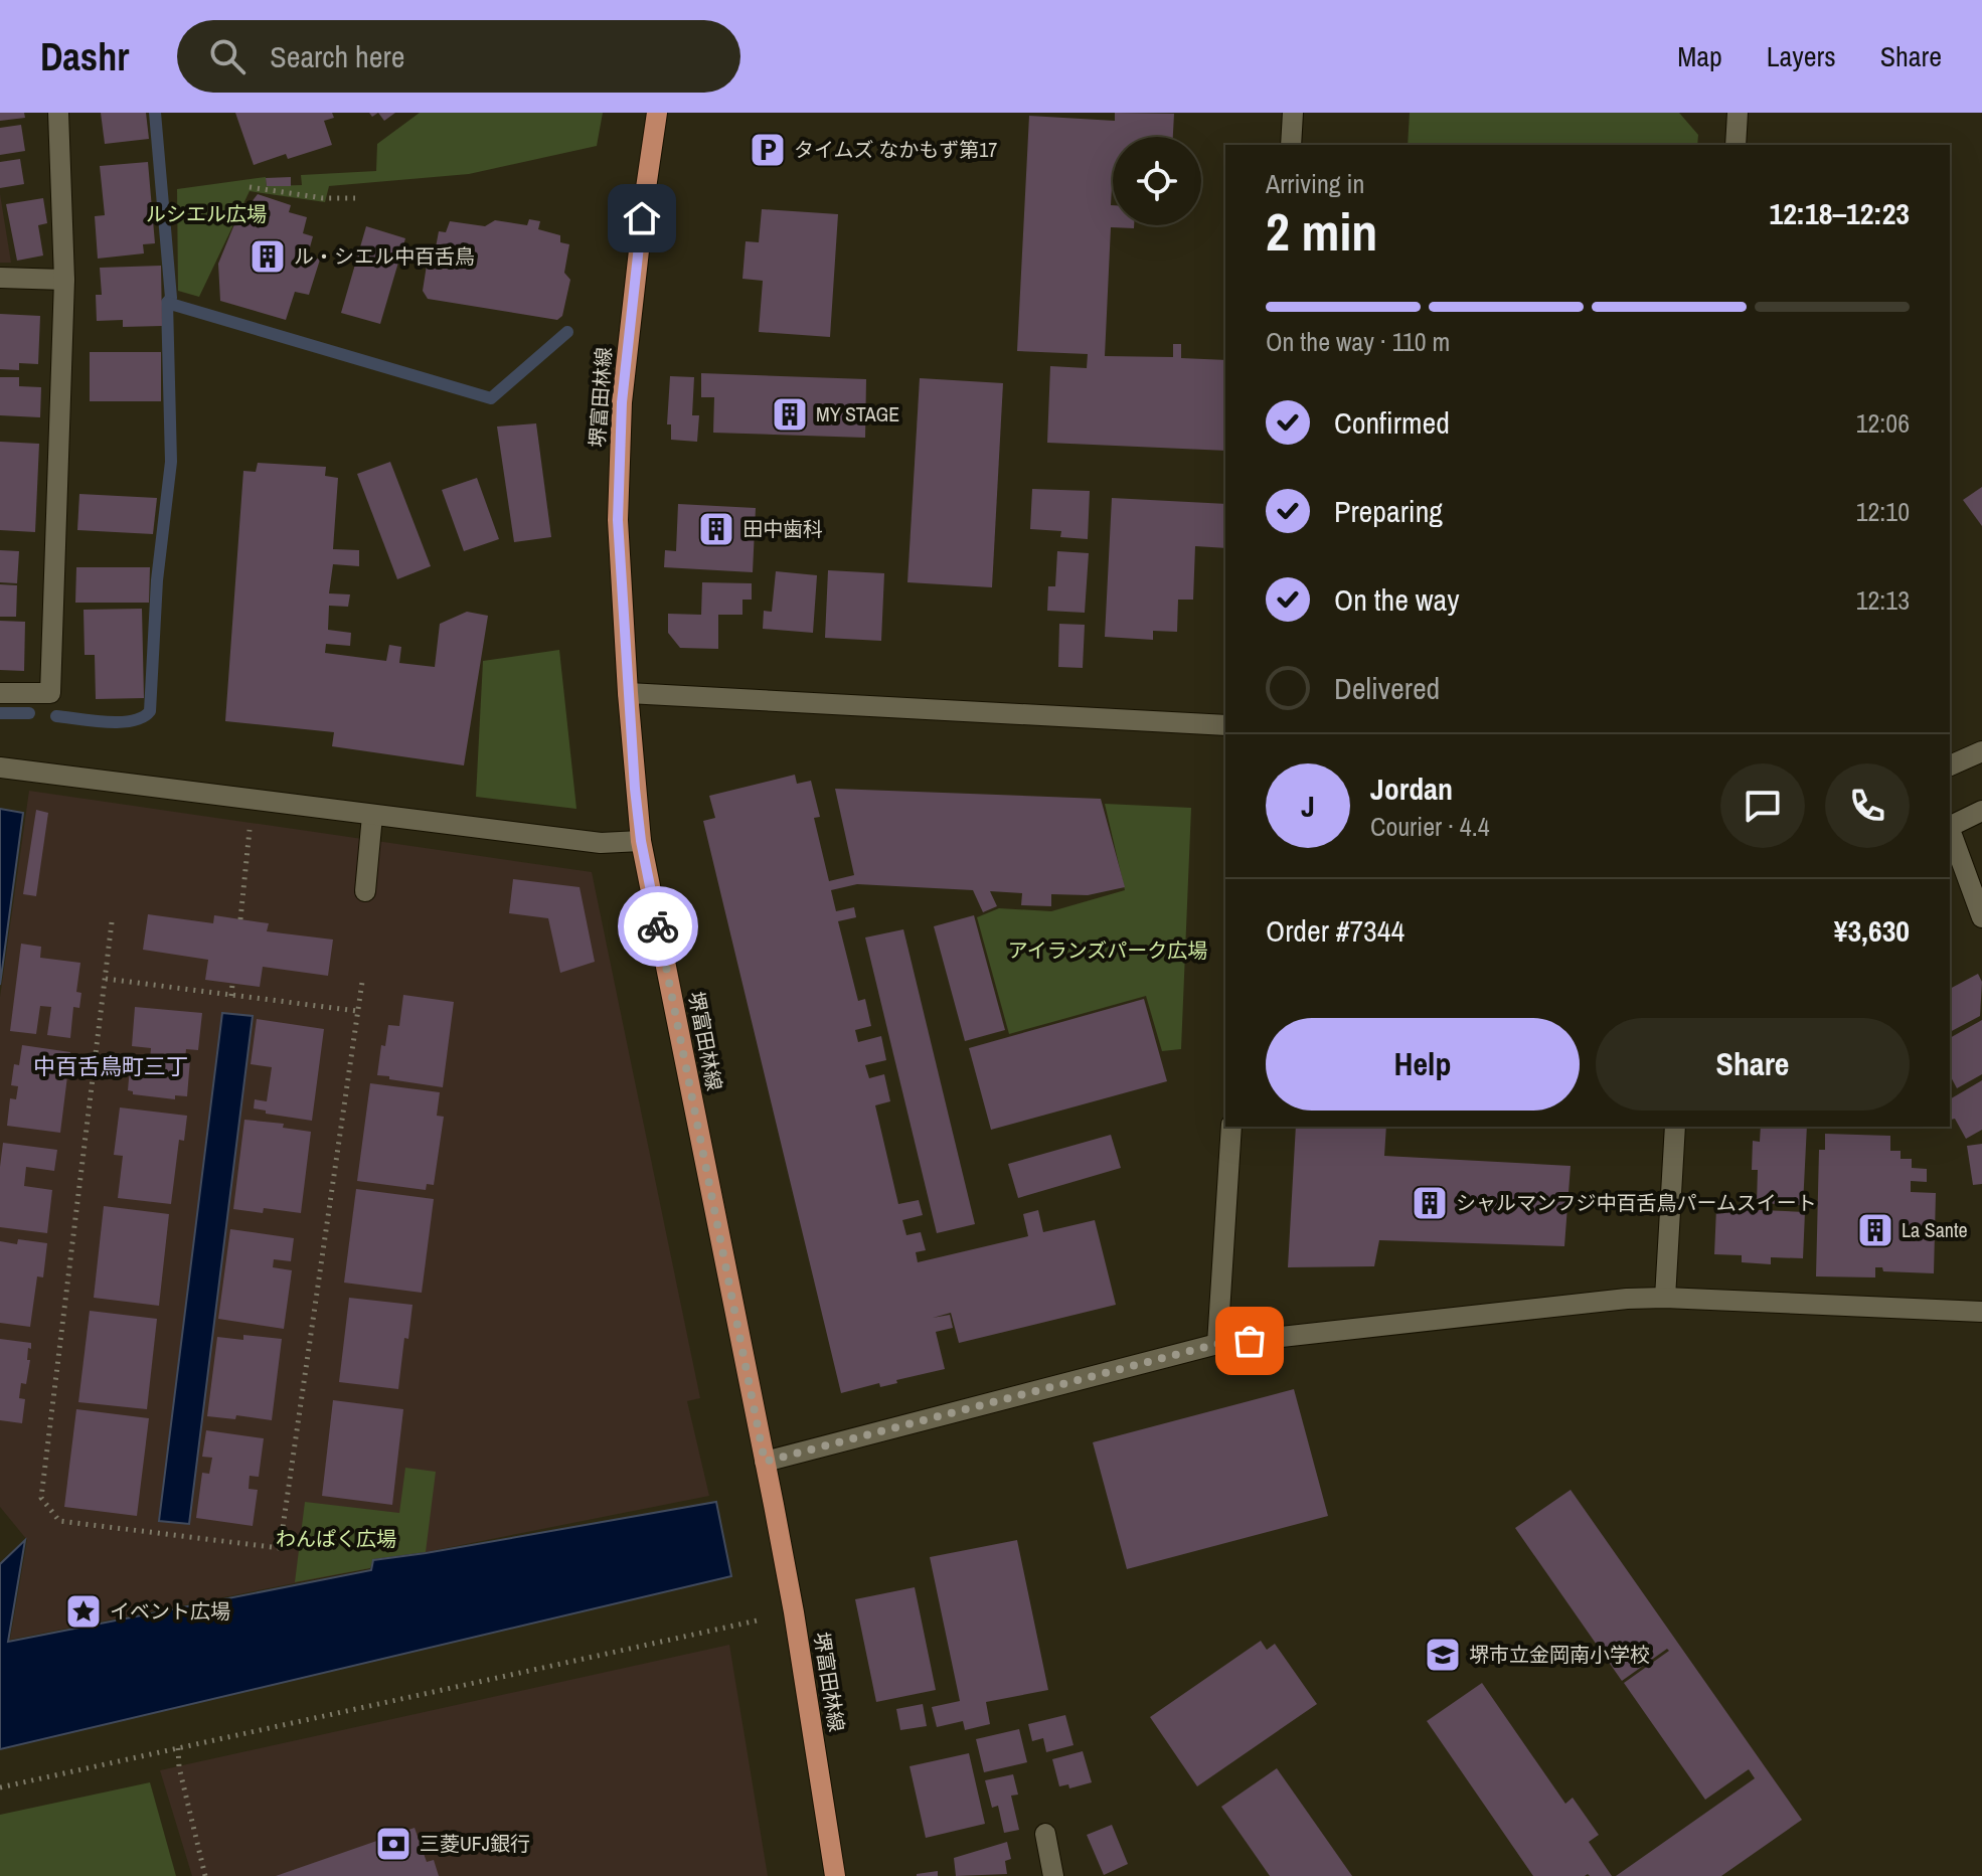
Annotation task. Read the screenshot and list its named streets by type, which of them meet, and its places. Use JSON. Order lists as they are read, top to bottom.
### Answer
{
  "streets": {
    "main road": ["堺富田林線"]
  },
  "districts": ["中百舌鳥町三丁"],
  "parks": ["ルシエル広場", "アイランズパーク広場", "わんぱく広場"],
  "places": {
    "parking": ["タイムズ なかもず第17"],
    "building": [
      "ル・シエル中百舌鳥",
      "MY STAGE",
      "田中歯科",
      "シャルマンフジ中百舌鳥パームスイート",
      "La Sante"
    ],
    "place": ["イベント広場"],
    "school or university": ["堺市立金岡南小学校"],
    "bank": ["三菱UFJ銀行"]
  },
  "page": {
    "header": "Dashr",
    "search": "Search here",
    "nav": ["Map", "Layers", "Share"],
    "heading": ["2 min", "Arriving in", "12:18–12:23"],
    "panel": [
      "Jordan",
      "Courier · 4.4",
      "Order #7344",
      "¥3,630"
    ],
    "bar": "On the way · 110 m",
    "list": [
      ["Confirmed", "12:06"],
      ["Preparing", "12:10"],
      ["On the way", "12:13"],
      "Delivered"
    ],
    "round": "J",
    "buttons": ["Help", "Share"]
  }
}
